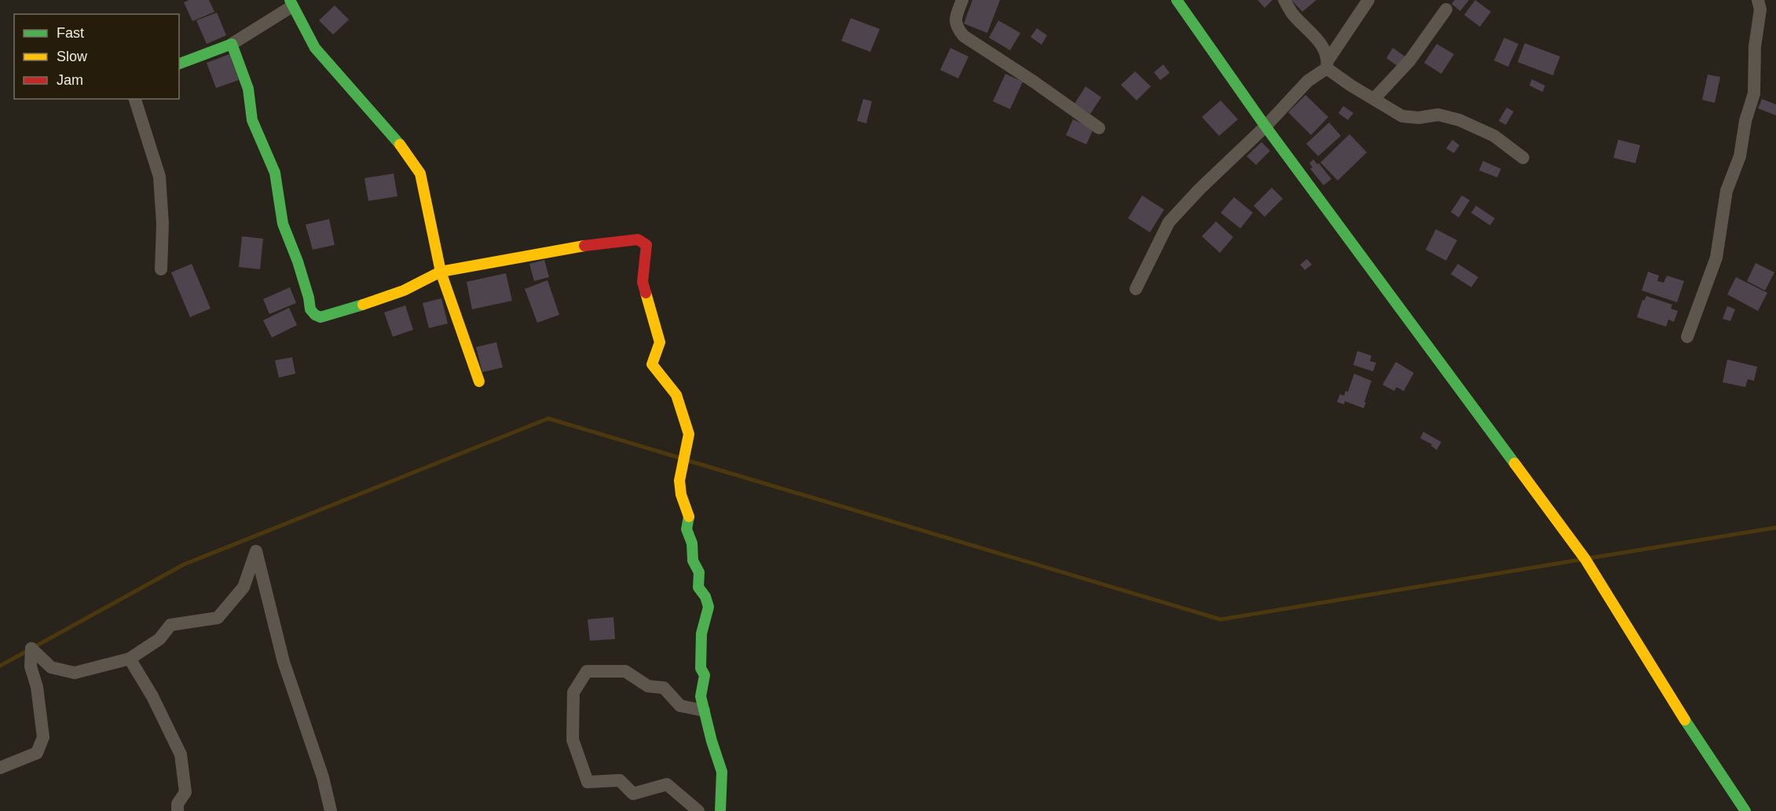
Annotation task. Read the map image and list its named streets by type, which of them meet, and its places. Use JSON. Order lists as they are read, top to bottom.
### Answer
{
  "legend": ["Fast", "Slow", "Jam"]
}
